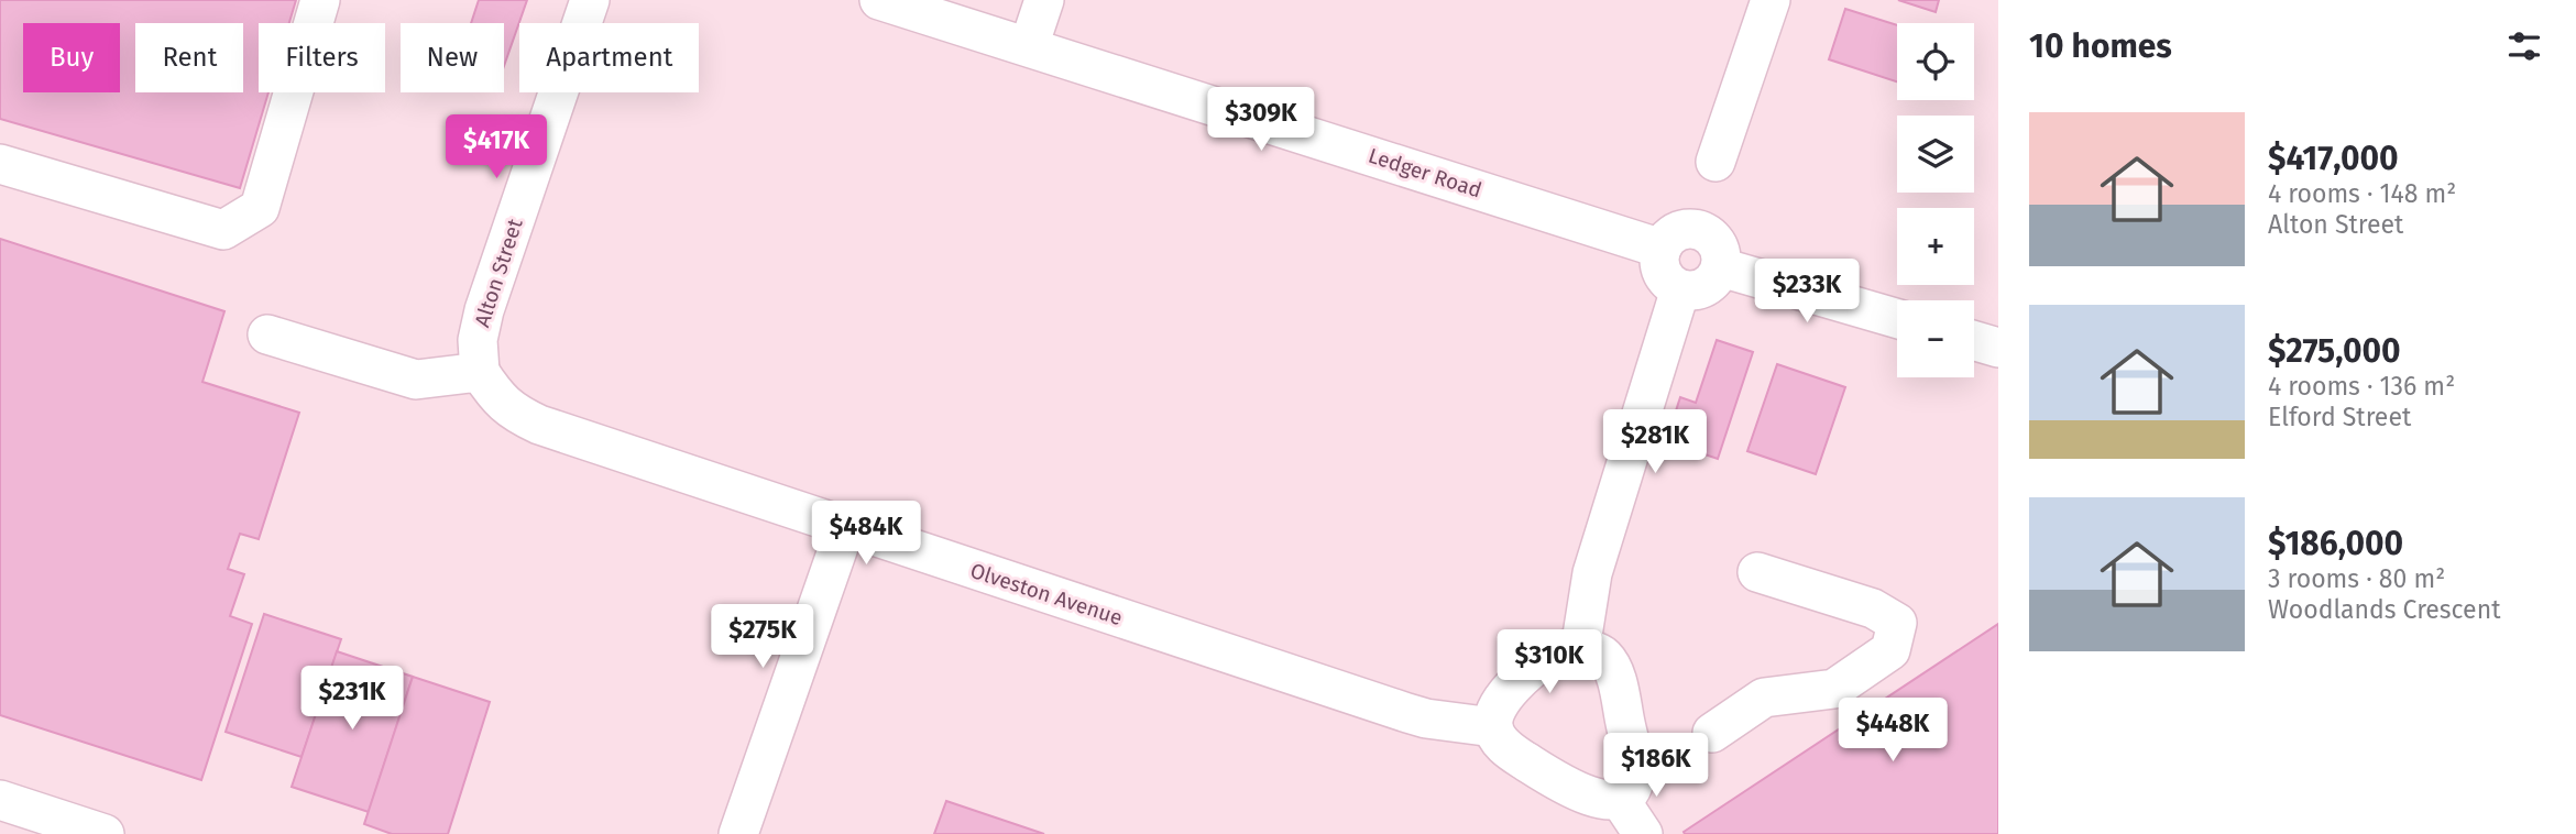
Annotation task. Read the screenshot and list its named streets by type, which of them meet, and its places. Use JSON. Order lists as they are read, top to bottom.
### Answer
{
  "streets": {
    "street": ["Ledger Road", "Alton Street", "Olveston Avenue"]
  },
  "crossings": [
    ["Alton Street", "Olveston Avenue"]
  ],
  "page": {
    "heading": "10 homes",
    "map_buttons": ["+", "−"],
    "chip": [
      "Buy",
      "Rent",
      "Filters",
      "New",
      "Apartment"
    ],
    "price": [
      "$309K",
      "$417K",
      "$233K",
      "$281K",
      "$484K",
      "$275K",
      "$310K",
      "$231K",
      "$448K",
      "$186K"
    ],
    "list": [
      {
        "name": "$417,000",
        "note": "4 rooms · 148 m² · Alton Street"
      },
      {
        "name": "$275,000",
        "note": "4 rooms · 136 m² · Elford Street"
      },
      {
        "name": "$186,000",
        "note": "3 rooms · 80 m² · Woodlands Crescent"
      }
    ]
  }
}
